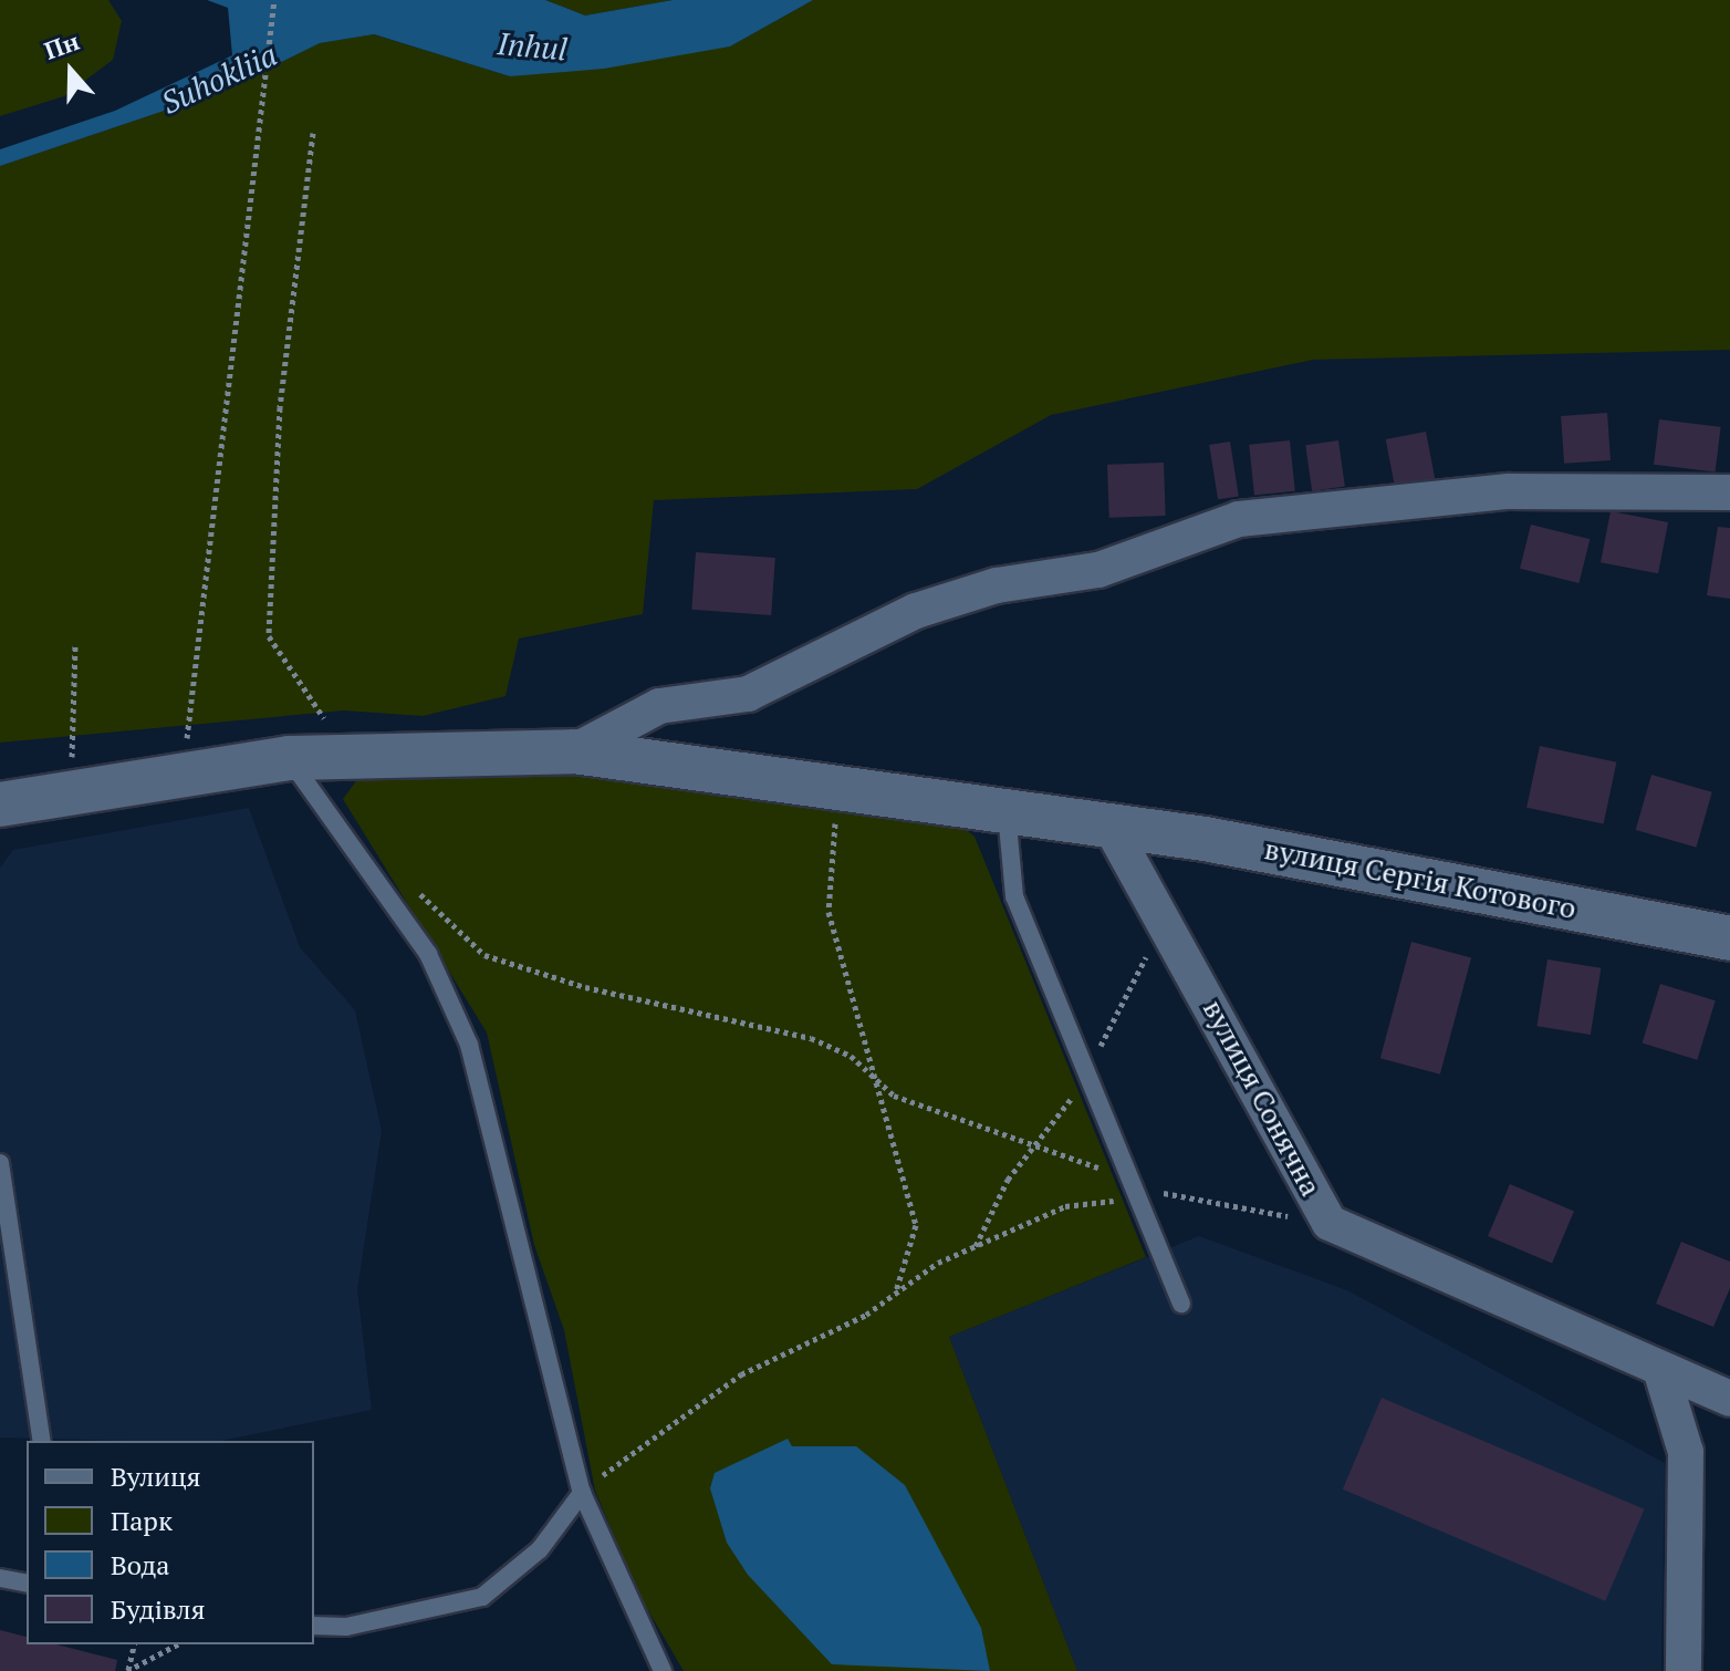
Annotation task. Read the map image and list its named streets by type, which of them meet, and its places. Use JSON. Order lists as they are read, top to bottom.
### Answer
{
  "streets": {
    "street": ["вулиця Сергія Котового", "вулиця Сонячна"]
  },
  "crossings": [
    ["вулиця Сергія Котового", "вулиця Сонячна"]
  ],
  "water": ["Inhul", "Suhokliia"],
  "legend": [
    "Вулиця",
    "Парк",
    "Вода",
    "Будівля"
  ],
  "north": "top"
}
